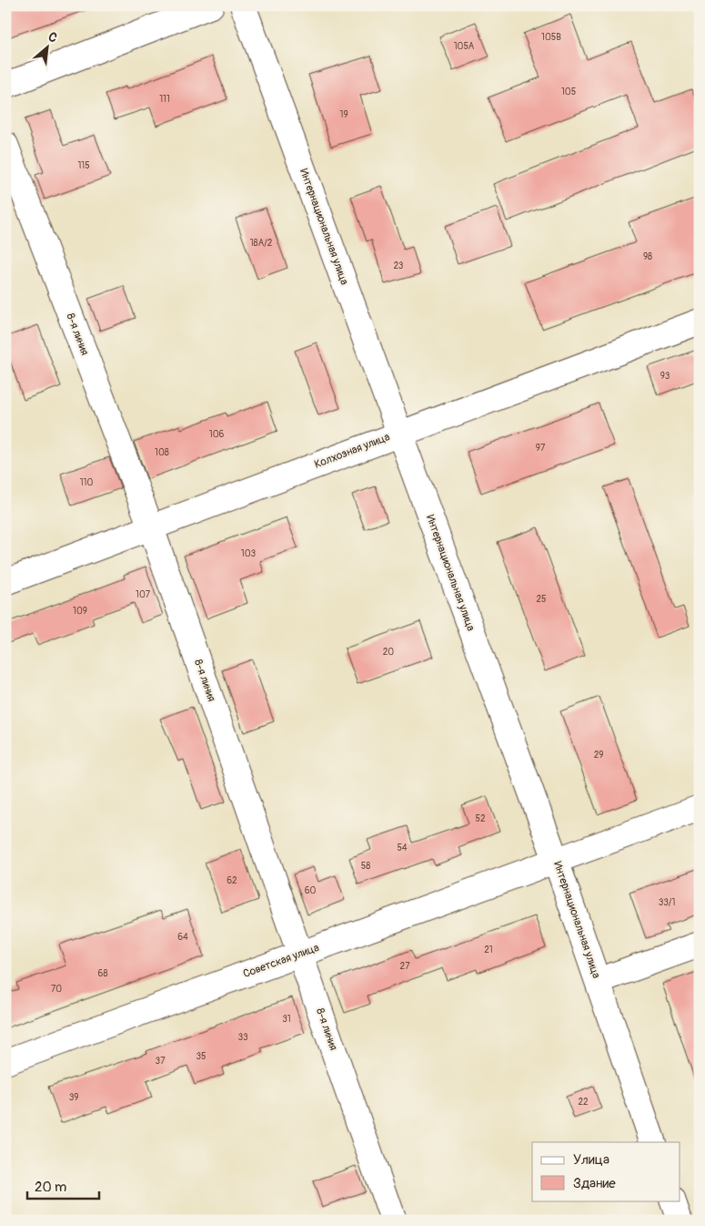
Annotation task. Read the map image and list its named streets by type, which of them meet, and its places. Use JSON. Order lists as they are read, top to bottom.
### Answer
{
  "streets": {
    "street": [
      "Интернациональная улица",
      "8-я линия",
      "Колхозная улица",
      "Советская улица"
    ]
  },
  "crossings": [
    ["Интернациональная улица", "Колхозная улица"],
    ["Интернациональная улица", "Советская улица"],
    ["8-я линия", "Колхозная улица"],
    ["8-я линия", "Советская улица"]
  ],
  "house_numbers": [
    "105В",
    "105А",
    "105",
    "111",
    "19",
    "115",
    "18А/2",
    "98",
    "23",
    "93",
    "106",
    "97",
    "108",
    "110",
    "103",
    "107",
    "25",
    "109",
    "20",
    "29",
    "52",
    "54",
    "58",
    "62",
    "60",
    "33/1",
    "64",
    "21",
    "27",
    "68",
    "70",
    "31",
    "33",
    "35",
    "37",
    "39",
    "22"
  ],
  "legend": ["Улица", "Здание"],
  "scale_bar": "20 m",
  "north": "top right"
}
